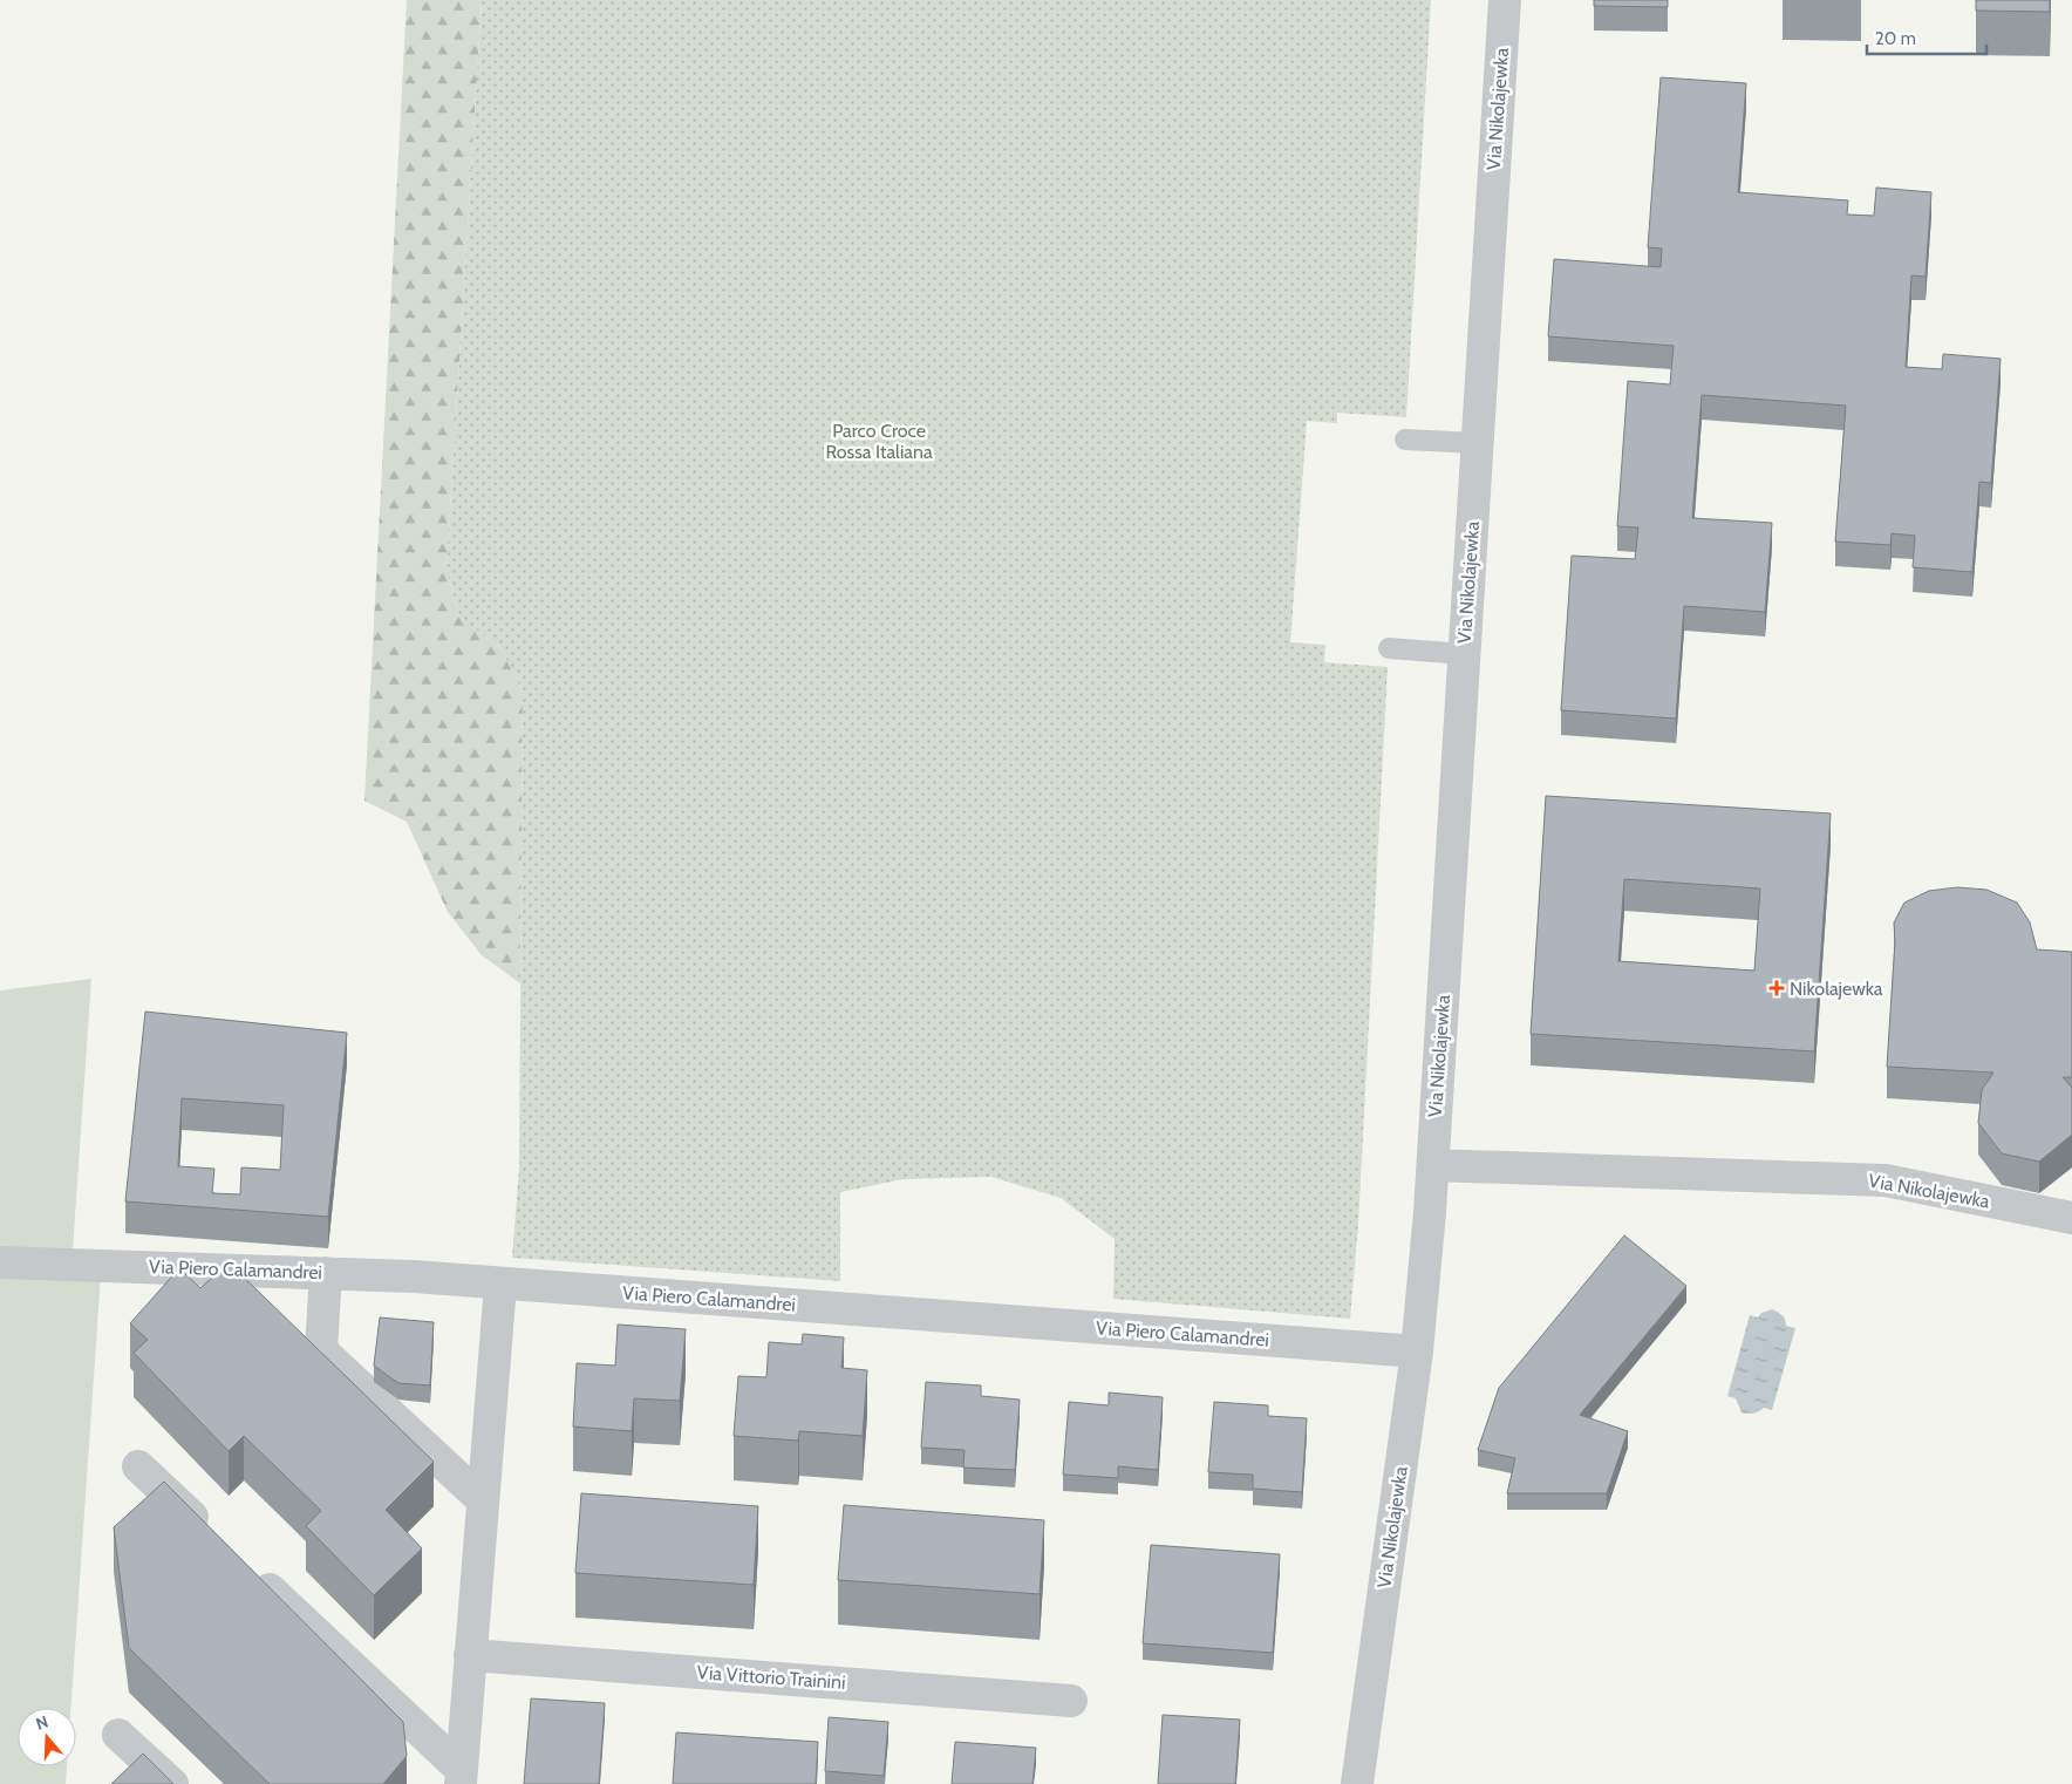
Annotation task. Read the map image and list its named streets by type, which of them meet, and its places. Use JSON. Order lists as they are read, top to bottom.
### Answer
{
  "streets": {
    "street": ["Via Nikolajewka", "Via Piero Calamandrei", "Via Vittorio Trainini"]
  },
  "crossings": [
    ["Via Nikolajewka", "Via Piero Calamandrei"]
  ],
  "parks": ["Parco Croce Rossa Italiana"],
  "places": {
    "health": ["Nikolajewka"]
  },
  "scale_bar": "20 m",
  "north": "top"
}
